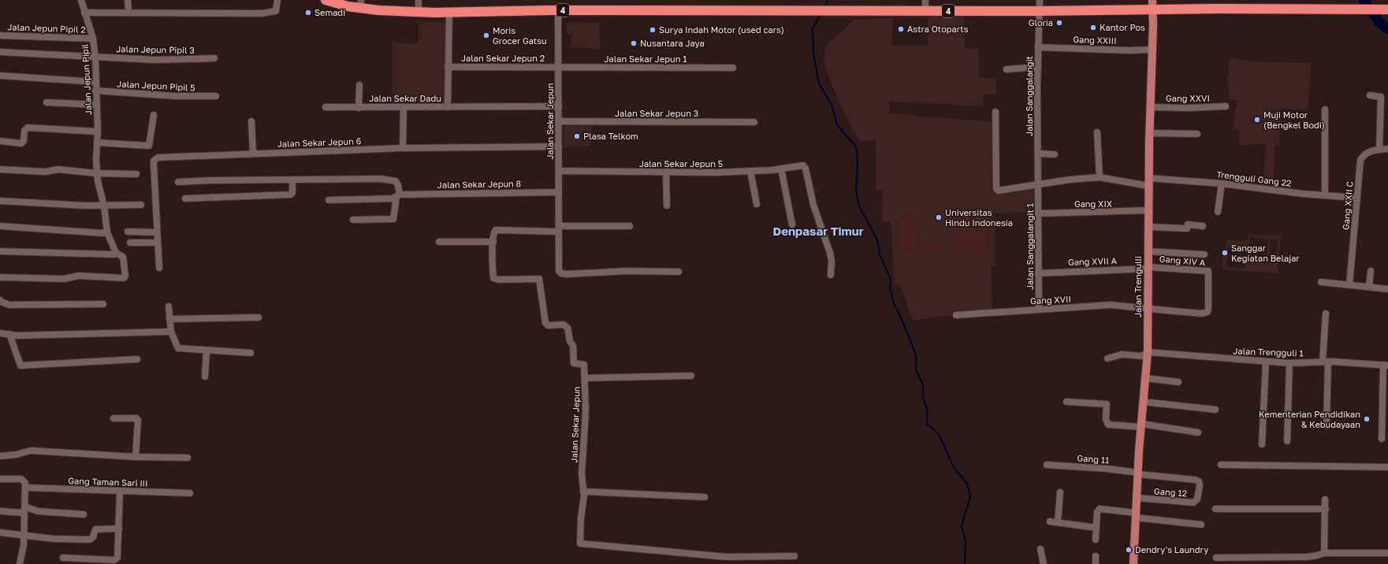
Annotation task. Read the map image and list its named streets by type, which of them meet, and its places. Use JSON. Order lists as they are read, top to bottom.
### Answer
{
  "streets": {
    "highway": ["4"],
    "main road": ["Jalan Trengulli"],
    "street": [
      "Jalan Jepun Pipil 2",
      "Gang XXIII",
      "Jalan Jepun Pipil 3",
      "Jalan Sekar Jepun 2",
      "Jalan Sekar Jepun 1",
      "Jalan Jepun Pipil",
      "Jalan Jepun Pipil 5",
      "Jalan Sanggalangit",
      "Jalan Sekar Dadu",
      "Gang XXVI",
      "Jalan Sekar Jepun 3",
      "Jalan Sekar Jepun",
      "Jalan Sekar Jepun 6",
      "Jalan Sekar Jepun 5",
      "Trengguli Gang 22",
      "Jalan Sekar Jepun 8",
      "Gang XIX",
      "Gang XXII C",
      "Jalan Sanggalangit 1",
      "Gang XIV A",
      "Gang XVII A",
      "Gang XVII",
      "Jalan Trengguli 1",
      "Gang 11",
      "Gang Taman Sari III",
      "Gang 12"
    ]
  },
  "crossings": [
    ["4", "Jalan Sanggalangit"],
    ["4", "Jalan Sekar Dadu"],
    ["4", "Jalan Sekar Jepun"],
    ["4", "Jalan Trengulli"],
    ["Jalan Jepun Pipil 2", "Jalan Jepun Pipil"],
    ["Gang XXIII", "Jalan Sanggalangit"],
    ["Gang XXIII", "Jalan Trengulli"],
    ["Jalan Jepun Pipil 3", "Jalan Jepun Pipil"],
    ["Jalan Sekar Jepun 2", "Jalan Sekar Jepun 1"],
    ["Jalan Sekar Jepun 2", "Jalan Sekar Dadu"],
    ["Jalan Sekar Jepun 2", "Jalan Sekar Jepun"],
    ["Jalan Sekar Jepun 1", "Jalan Sekar Jepun"],
    ["Jalan Jepun Pipil", "Jalan Jepun Pipil 5"],
    ["Jalan Sanggalangit", "Jalan Sanggalangit 1"],
    ["Gang XXVI", "Jalan Trengulli"],
    ["Jalan Sekar Jepun 3", "Jalan Sekar Jepun"],
    ["Jalan Sekar Jepun", "Jalan Sekar Jepun 6"],
    ["Jalan Sekar Jepun", "Jalan Sekar Jepun 5"],
    ["Jalan Sekar Jepun", "Jalan Sekar Jepun 8"],
    ["Trengguli Gang 22", "Gang XXII C"],
    ["Trengguli Gang 22", "Jalan Trengulli"],
    ["Gang XIX", "Jalan Sanggalangit 1"],
    ["Gang XIX", "Jalan Trengulli"],
    ["Jalan Sanggalangit 1", "Gang XVII A"],
    ["Jalan Sanggalangit 1", "Gang XVII"],
    ["Gang XIV A", "Gang XVII A"],
    ["Gang XIV A", "Jalan Trengulli"],
    ["Gang XIV A", "Gang XVII"],
    ["Gang XVII A", "Jalan Trengulli"],
    ["Jalan Trengulli", "Gang XVII"],
    ["Jalan Trengulli", "Jalan Trengguli 1"],
    ["Jalan Trengulli", "Gang 11"],
    ["Jalan Trengulli", "Gang 12"],
    ["Gang 11", "Gang 12"]
  ],
  "districts": ["Denpasar Timur"],
  "places": [
    "Semadi",
    "Gloria",
    "Kantor Pos",
    "Astra Otoparts",
    "Surya Indah Motor (used cars)",
    "Moris Grocer Gatsu",
    "Nusantara Jaya",
    "Muji Motor (Bengkel Bodi)",
    "Plasa Telkom",
    "Universitas Hindu Indonesia",
    "Sanggar Kegiatan Belajar",
    "Kementerian Pendidikan & Kebudayaan",
    "Dendry's Laundry"
  ]
}
